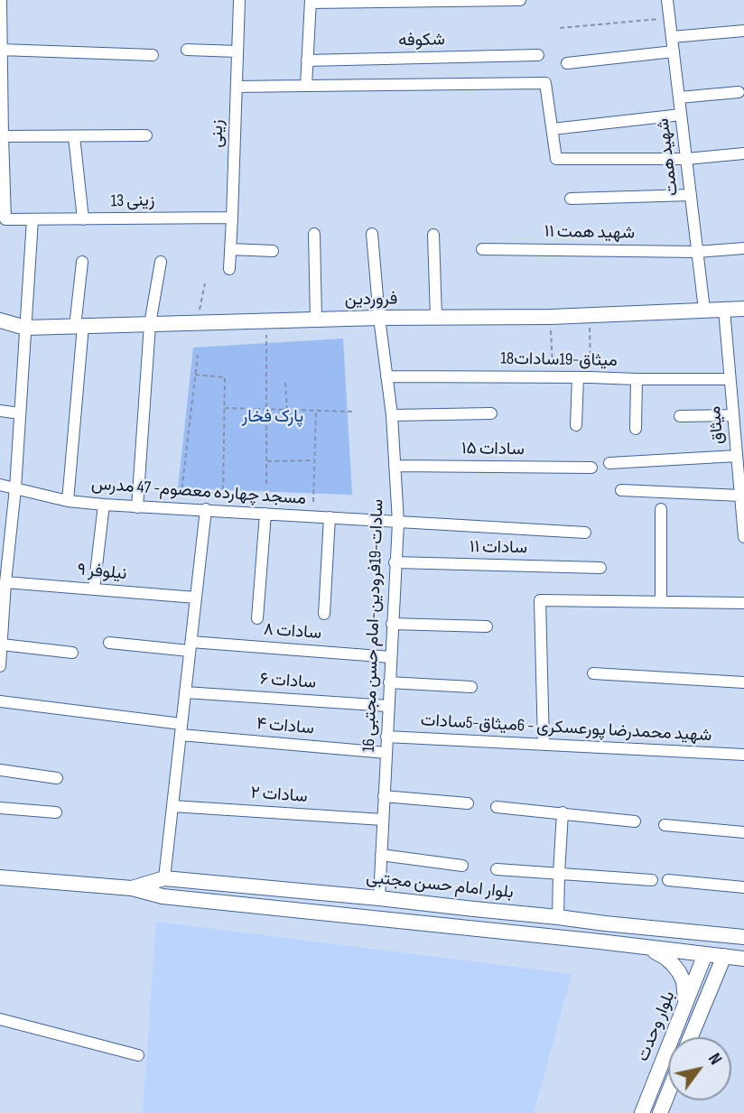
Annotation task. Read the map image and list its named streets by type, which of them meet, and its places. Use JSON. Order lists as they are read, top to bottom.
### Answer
{
  "streets": {
    "main road": ["فروردین", "بلوار امام حسن مجتبی", "بلوار وحدت"],
    "street": [
      "شکوفه",
      "زینی",
      "شهید همت",
      "زینی 13",
      "شهید همت ۱۱",
      "18میثاق-19سادات",
      "میثاق",
      "سادات ۱۵",
      "مسجد چهارده معصوم- 47 مدرس",
      "سادات ۱۱",
      "نیلوفر ۹",
      "سادات-19فرودین-امام حسن مجتبی 16",
      "سادات ۸",
      "سادات ۶",
      "سادات ۴",
      "شهید محمدرضا پورعسکری - 6میثاق-5سادات",
      "سادات ۲"
    ]
  },
  "crossings": [
    ["زینی", "زینی 13"],
    ["شهید همت", "شهید همت ۱۱"],
    ["شهید همت", "فروردین"],
    ["فروردین", "میثاق"],
    ["فروردین", "سادات-19فرودین-امام حسن مجتبی 16"],
    ["18میثاق-19سادات", "میثاق"],
    ["18میثاق-19سادات", "سادات-19فرودین-امام حسن مجتبی 16"],
    ["سادات ۱۵", "سادات-19فرودین-امام حسن مجتبی 16"],
    ["مسجد چهارده معصوم- 47 مدرس", "سادات-19فرودین-امام حسن مجتبی 16"],
    ["سادات ۱۱", "سادات-19فرودین-امام حسن مجتبی 16"],
    ["سادات-19فرودین-امام حسن مجتبی 16", "سادات ۸"],
    ["سادات-19فرودین-امام حسن مجتبی 16", "سادات ۶"],
    ["سادات-19فرودین-امام حسن مجتبی 16", "سادات ۴"],
    ["سادات-19فرودین-امام حسن مجتبی 16", "شهید محمدرضا پورعسکری - 6میثاق-5سادات"],
    ["سادات-19فرودین-امام حسن مجتبی 16", "سادات ۲"],
    ["سادات-19فرودین-امام حسن مجتبی 16", "بلوار امام حسن مجتبی"],
    ["بلوار امام حسن مجتبی", "بلوار وحدت"]
  ],
  "parks": ["پارک فخار"],
  "north": "top right"
}
